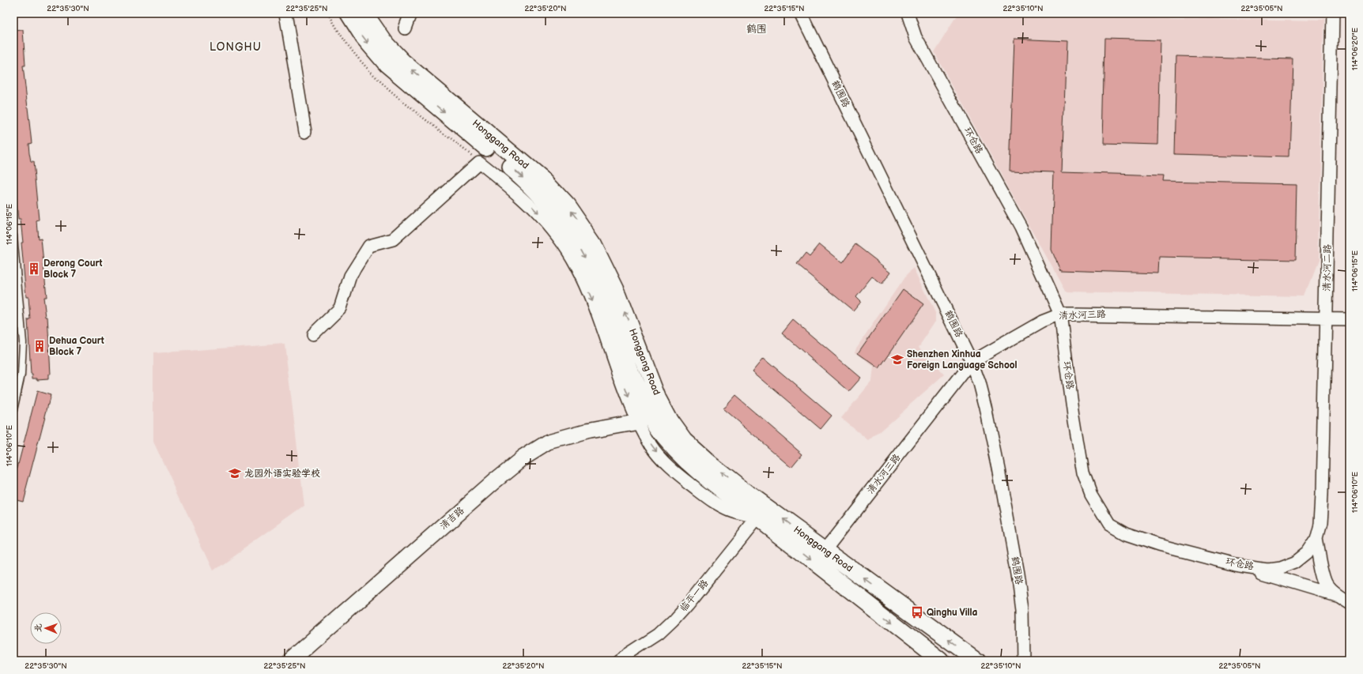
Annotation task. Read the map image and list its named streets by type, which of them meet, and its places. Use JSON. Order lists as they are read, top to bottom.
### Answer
{
  "streets": {
    "main road": ["Honggang Road"],
    "street": [
      "鹤围路",
      "环仓路",
      "清水河二路",
      "清水河三路",
      "清吉路",
      "临平一路"
    ]
  },
  "crossings": [
    ["鹤围路", "清水河三路"],
    ["环仓路", "清水河二路"],
    ["环仓路", "清水河三路"],
    ["Honggang Road", "清水河三路"],
    ["Honggang Road", "临平一路"],
    ["清水河二路", "清水河三路"]
  ],
  "districts": ["鹤围", "LONGHU"],
  "places": {
    "building": ["Derong Court Block 7", "Dehua Court Block 7"],
    "school or university": ["Shenzhen Xinhua Foreign Language School", "龙园外语实验学校"],
    "bus stop": ["Qinghu Villa"]
  },
  "north": "left",
  "coordinates": [
    "22°35'30\"N",
    "22°35'25\"N",
    "22°35'20\"N",
    "22°35'15\"N",
    "22°35'10\"N",
    "22°35'05\"N",
    "114°06'20\"E",
    "114°06'15\"E",
    "114°06'10\"E"
  ]
}
